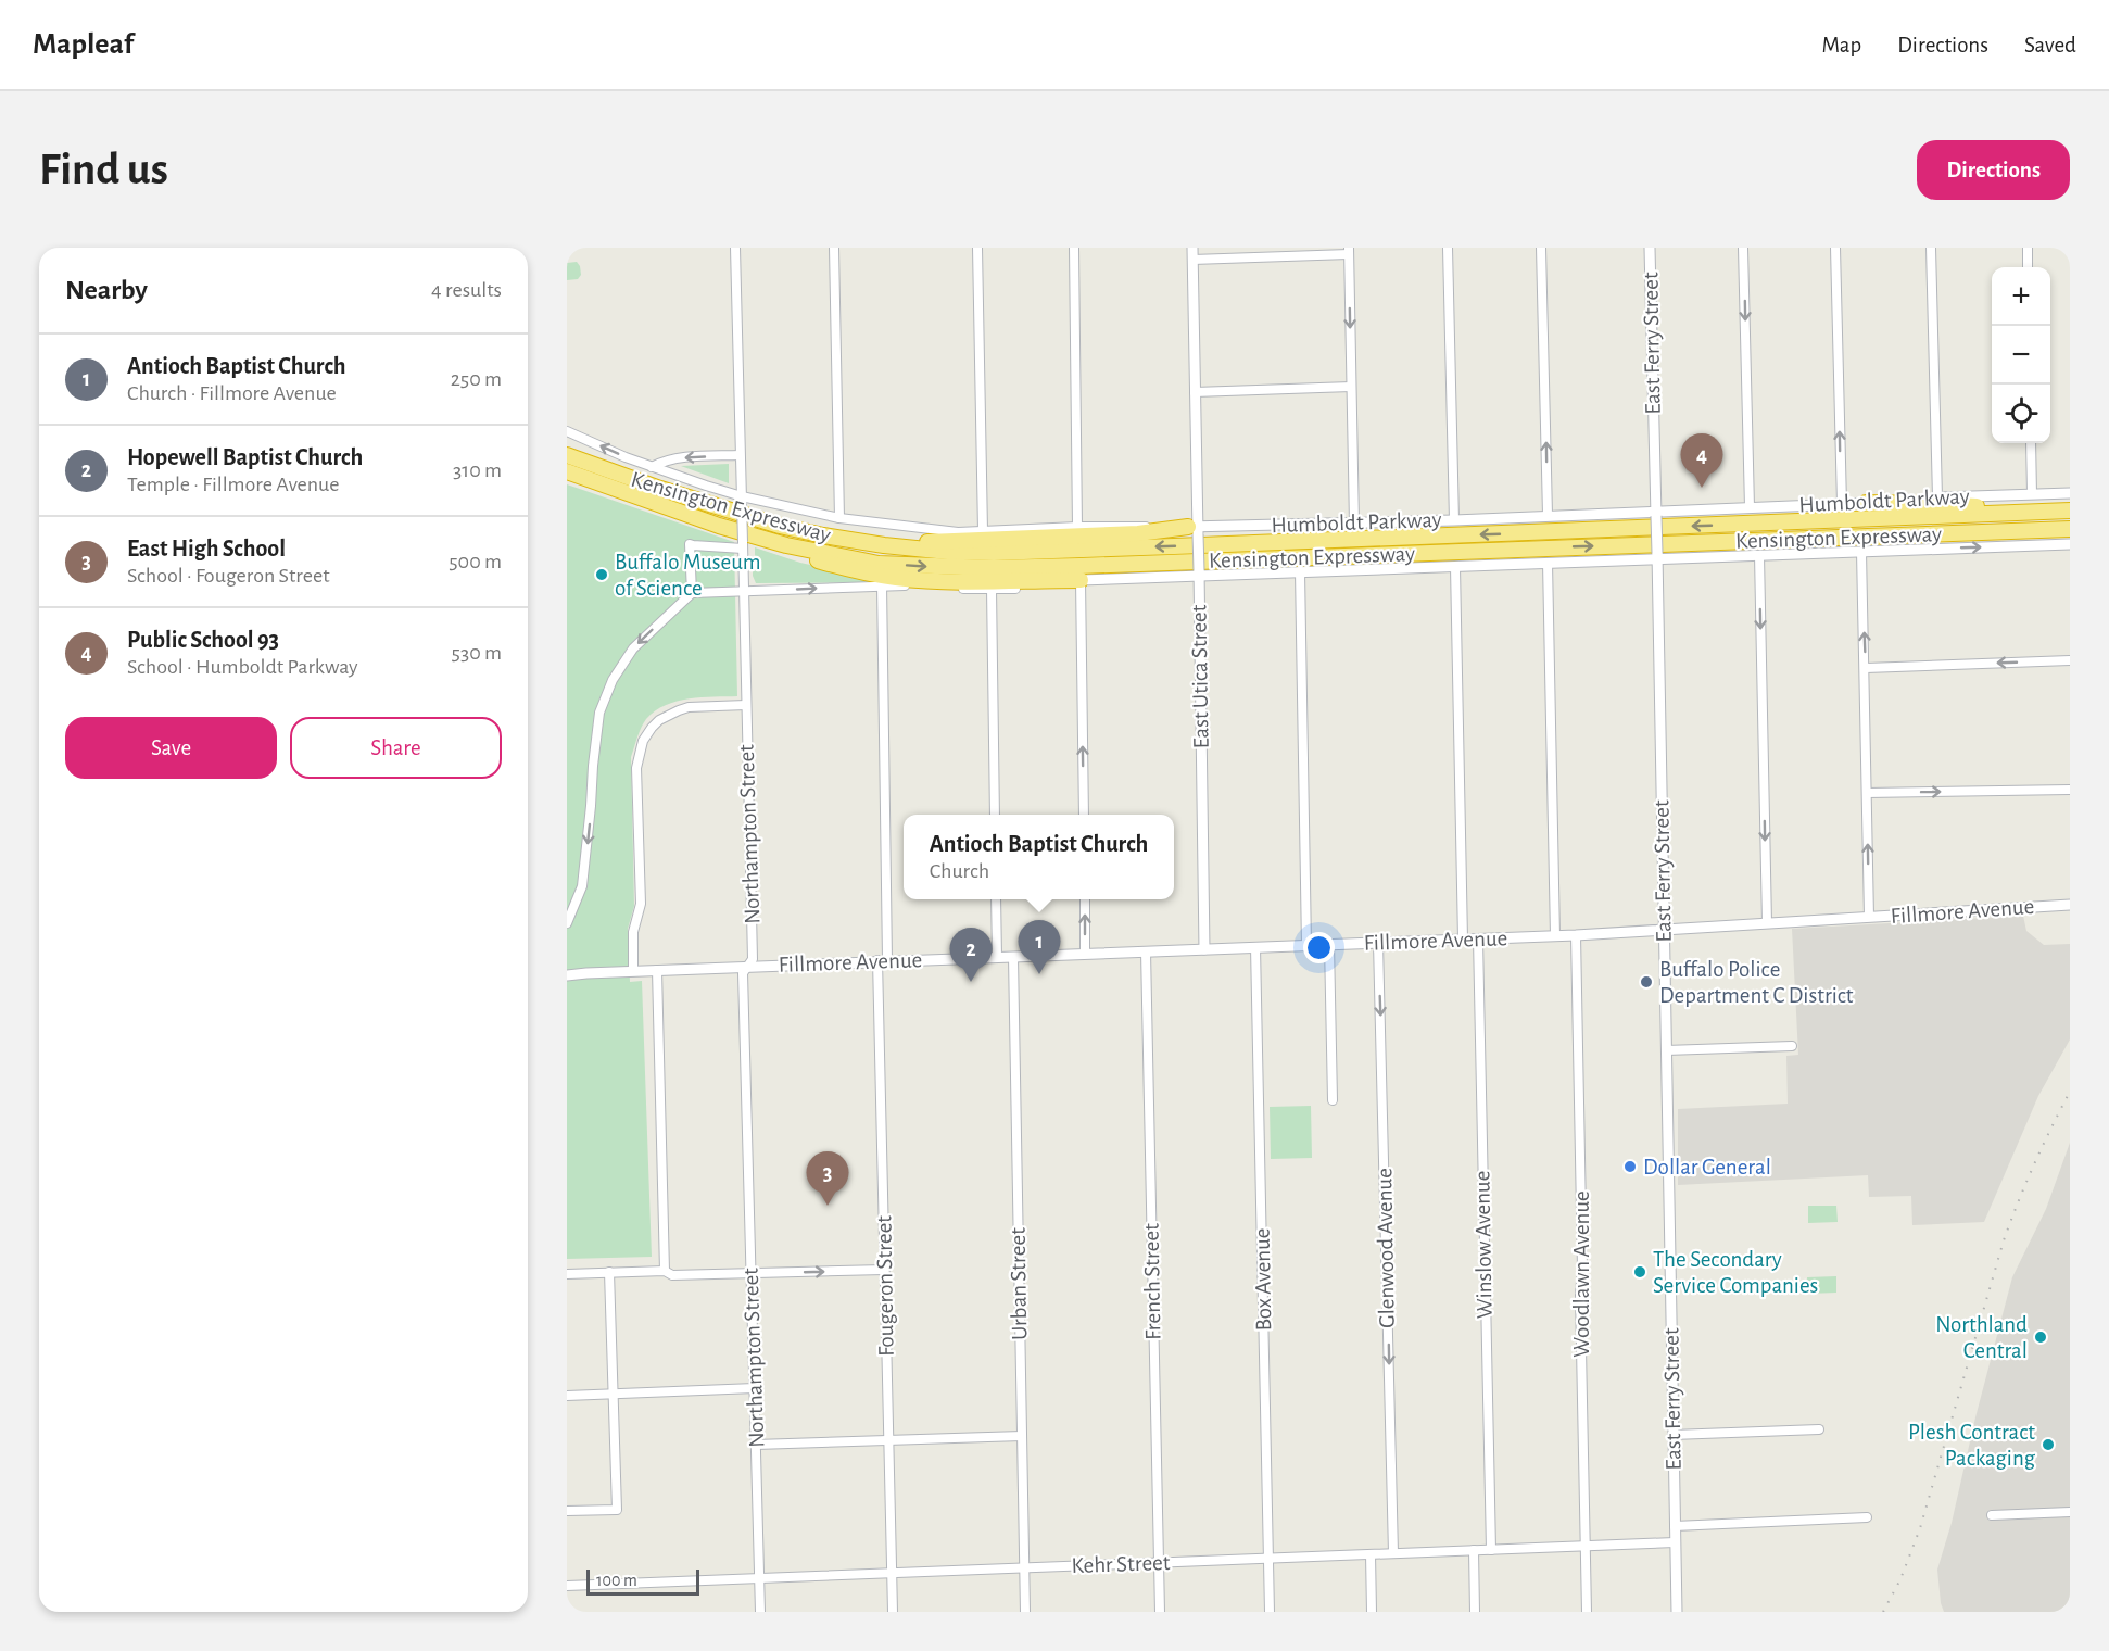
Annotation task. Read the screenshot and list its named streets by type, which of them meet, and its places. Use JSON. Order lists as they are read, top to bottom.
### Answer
{
  "streets": {
    "highway": ["Kensington Expressway"],
    "street": [
      "East Ferry Street",
      "Humboldt Parkway",
      "East Utica Street",
      "Northampton Street",
      "Fillmore Avenue",
      "Winslow Avenue",
      "Glenwood Avenue",
      "Woodlawn Avenue",
      "Box Avenue",
      "French Street",
      "Urban Street",
      "Fougeron Street",
      "Kehr Street"
    ]
  },
  "crossings": [
    ["East Ferry Street", "Humboldt Parkway"],
    ["East Ferry Street", "Fillmore Avenue"],
    ["East Ferry Street", "Kehr Street"],
    ["Humboldt Parkway", "East Utica Street"],
    ["Humboldt Parkway", "Northampton Street"],
    ["Humboldt Parkway", "Fougeron Street"],
    ["East Utica Street", "Fillmore Avenue"],
    ["Northampton Street", "Fillmore Avenue"],
    ["Northampton Street", "Kehr Street"],
    ["Fillmore Avenue", "Winslow Avenue"],
    ["Fillmore Avenue", "Glenwood Avenue"],
    ["Fillmore Avenue", "Woodlawn Avenue"],
    ["Fillmore Avenue", "Box Avenue"],
    ["Fillmore Avenue", "French Street"],
    ["Fillmore Avenue", "Urban Street"],
    ["Fillmore Avenue", "Fougeron Street"],
    ["Winslow Avenue", "Kehr Street"],
    ["Glenwood Avenue", "Kehr Street"],
    ["Woodlawn Avenue", "Kehr Street"],
    ["Box Avenue", "Kehr Street"],
    ["French Street", "Kehr Street"],
    ["Urban Street", "Kehr Street"],
    ["Fougeron Street", "Kehr Street"]
  ],
  "one_way": ["Glenwood Avenue"],
  "places": [
    "Buffalo Museum of Science",
    "Buffalo Police Department C District",
    "Dollar General",
    "The Secondary Service Companies",
    "Northland Central",
    "Plesh Contract Packaging"
  ],
  "scale_bar": "100 m",
  "page": {
    "header": "Mapleaf",
    "nav": ["Map", "Directions", "Saved"],
    "buttons": [
      "Directions",
      ["Save", "Share"]
    ],
    "title": "Find us",
    "heading": ["Nearby", "4 results"],
    "map_buttons": ["+", "−"],
    "list": [
      {
        "mark": "1",
        "name": "Antioch Baptist Church",
        "note": "Church · Fillmore Avenue",
        "value": "250 m"
      },
      {
        "mark": "2",
        "name": "Hopewell Baptist Church",
        "note": "Temple · Fillmore Avenue",
        "value": "310 m"
      },
      {
        "mark": "3",
        "name": "East High School",
        "note": "School · Fougeron Street",
        "value": "500 m"
      },
      {
        "mark": "4",
        "name": "Public School 93",
        "note": "School · Humboldt Parkway",
        "value": "530 m"
      }
    ],
    "pins": [
      "4",
      "1",
      "2",
      "3"
    ],
    "popup": ["Antioch Baptist Church", "Church"],
    "scale": "100 m"
  }
}
